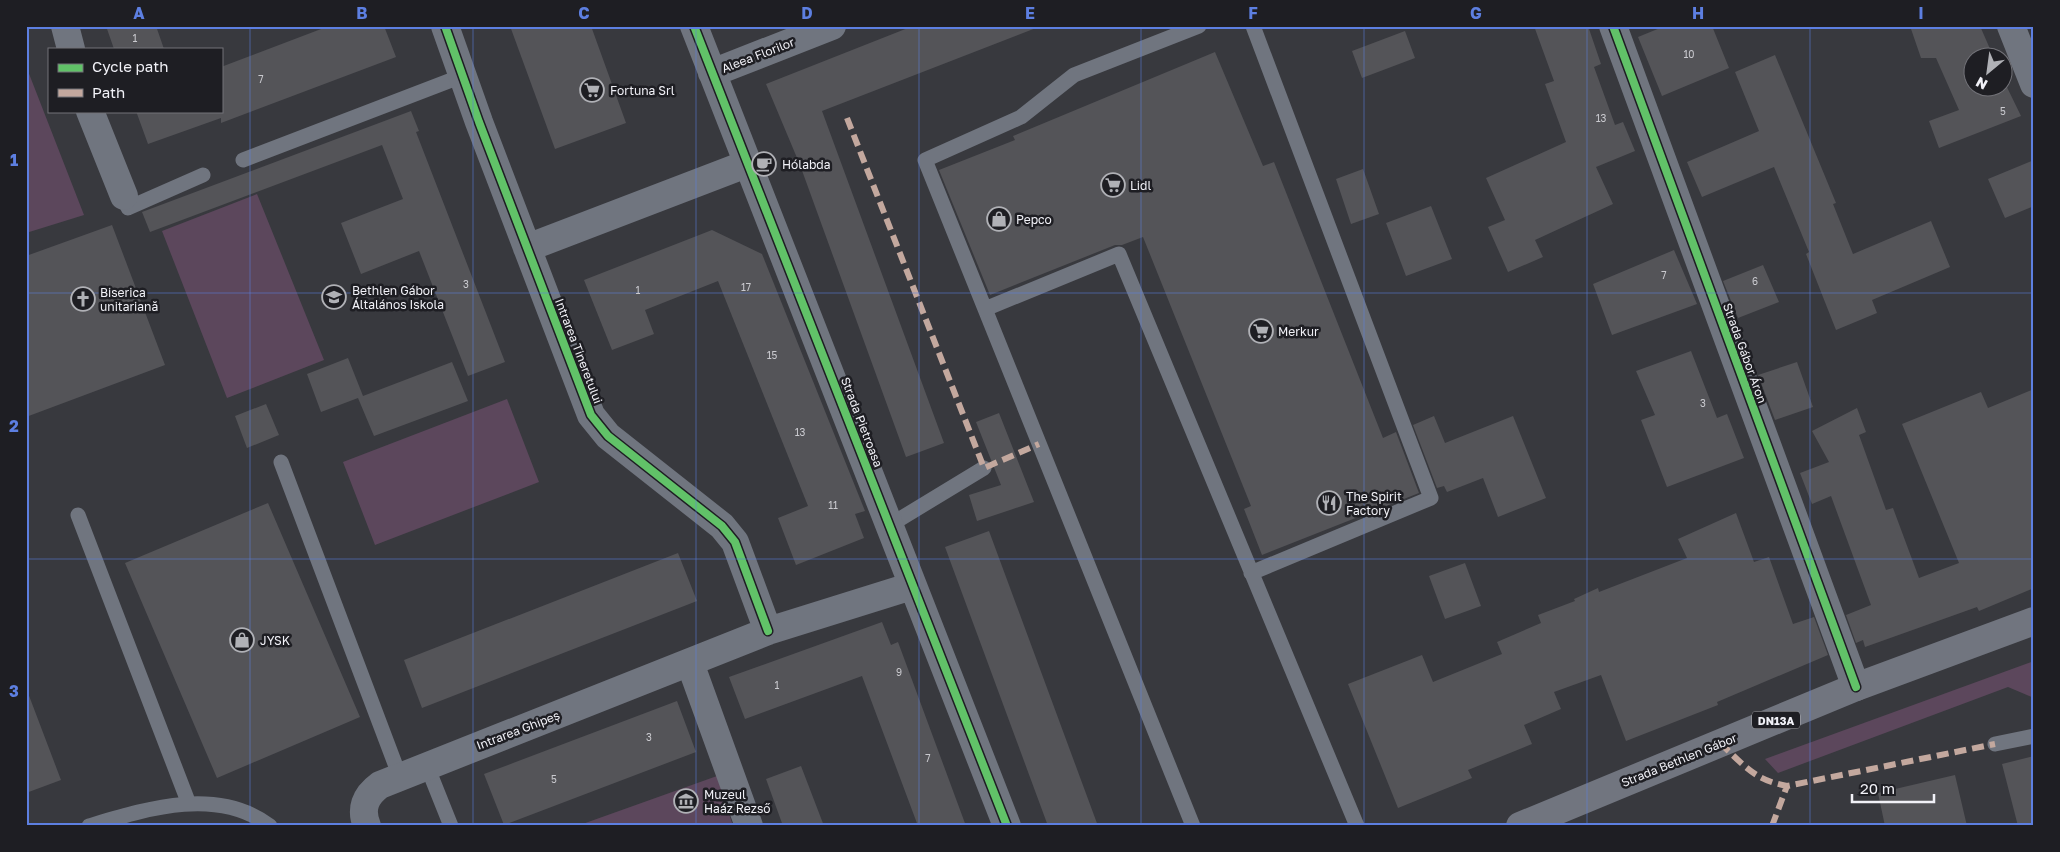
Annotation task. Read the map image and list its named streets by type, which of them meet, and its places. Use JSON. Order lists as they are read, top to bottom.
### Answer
{
  "streets": {
    "main road": ["DN13A", "Strada Bethlen Gábor"],
    "street": [
      "Aleea Florilor",
      "Intrarea Tineretului",
      "Strada Gábor Áron",
      "Strada Pietroasa",
      "Intrarea Ghipeș"
    ]
  },
  "crossings": [
    ["Aleea Florilor", "Strada Pietroasa"],
    ["Intrarea Tineretului", "Intrarea Ghipeș"],
    ["Strada Gábor Áron", "Strada Bethlen Gábor"],
    ["Strada Pietroasa", "Intrarea Ghipeș"]
  ],
  "places": {
    "supermarket": ["Fortuna Srl", "Lidl", "Merkur"],
    "cafe": ["Hólabda"],
    "shop": ["Pepco", "JYSK"],
    "school or university": ["Bethlen Gábor Általános Iskola"],
    "church": ["Biserica unitariană"],
    "restaurant": ["The Spirit Factory"],
    "museum": ["Muzeul Haáz Rezső"]
  },
  "house_numbers": [
    "1",
    "10",
    "7",
    "5",
    "13",
    "7",
    "6",
    "3",
    "17",
    "1",
    "15",
    "3",
    "13",
    "11",
    "9",
    "1",
    "3",
    "7",
    "5"
  ],
  "legend": ["Cycle path", "Path"],
  "scale_bar": "20 m",
  "north": "bottom left",
  "grid": {
    "columns": [
      "A",
      "B",
      "C",
      "D",
      "E",
      "F",
      "G",
      "H",
      "I"
    ],
    "rows": ["1", "2", "3"]
  }
}
